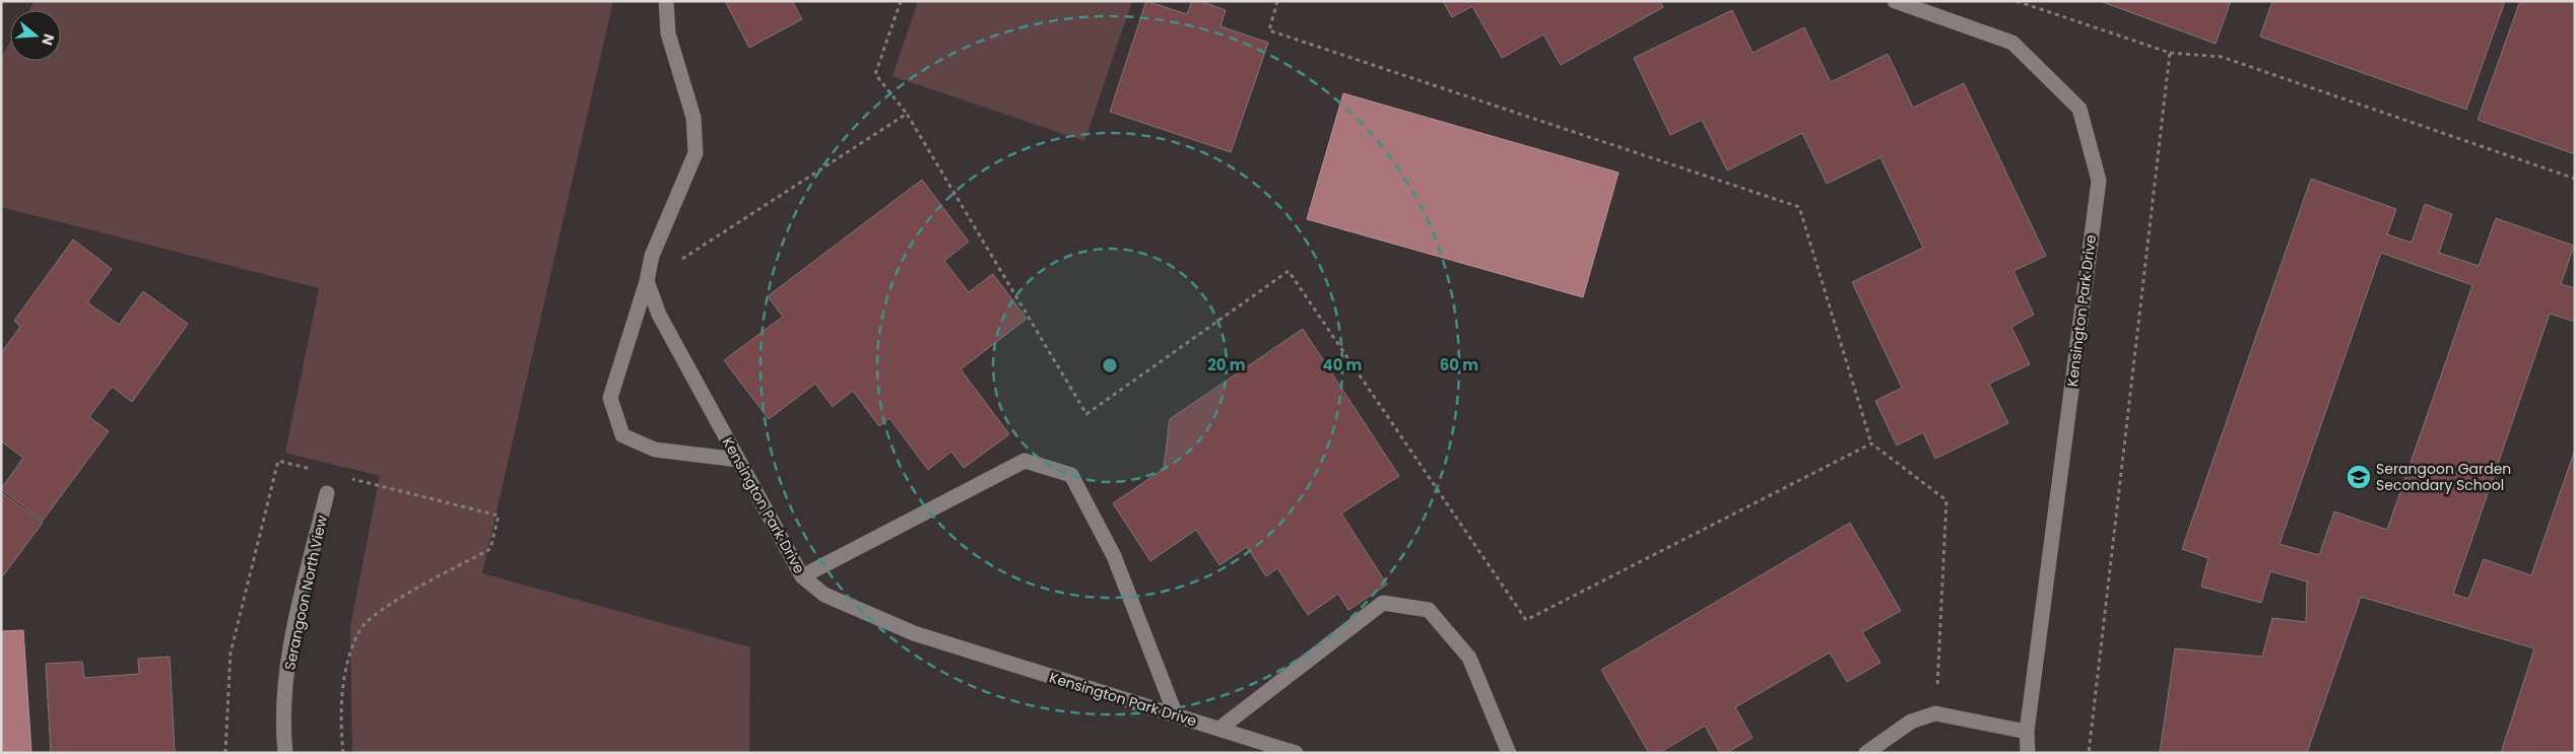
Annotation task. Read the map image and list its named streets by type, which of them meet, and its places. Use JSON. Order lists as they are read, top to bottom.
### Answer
{
  "streets": {
    "street": ["Kensington Park Drive", "Serangoon North View"]
  },
  "places": {
    "school or university": ["Serangoon Garden Secondary School"]
  },
  "north": "right",
  "rings": ["20 m", "40 m", "60 m"]
}
